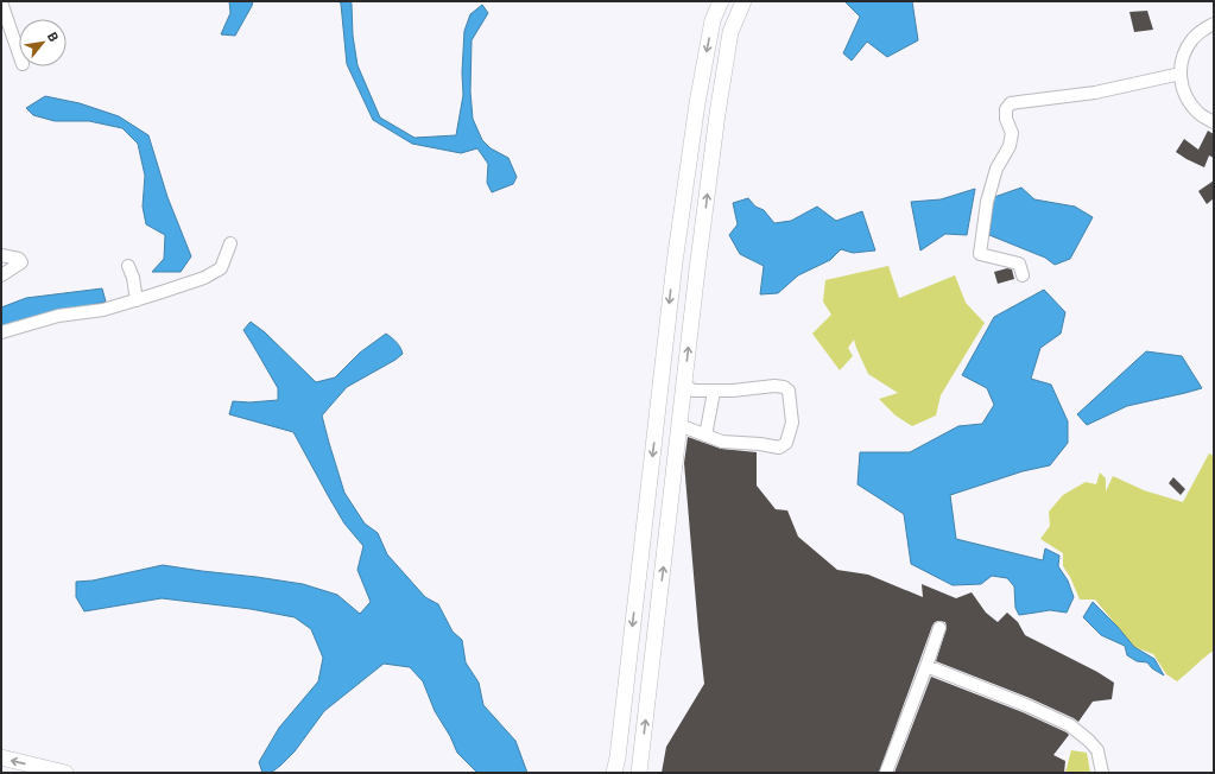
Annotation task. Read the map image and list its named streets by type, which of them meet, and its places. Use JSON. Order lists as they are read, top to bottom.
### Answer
{
  "north": "top right"
}
